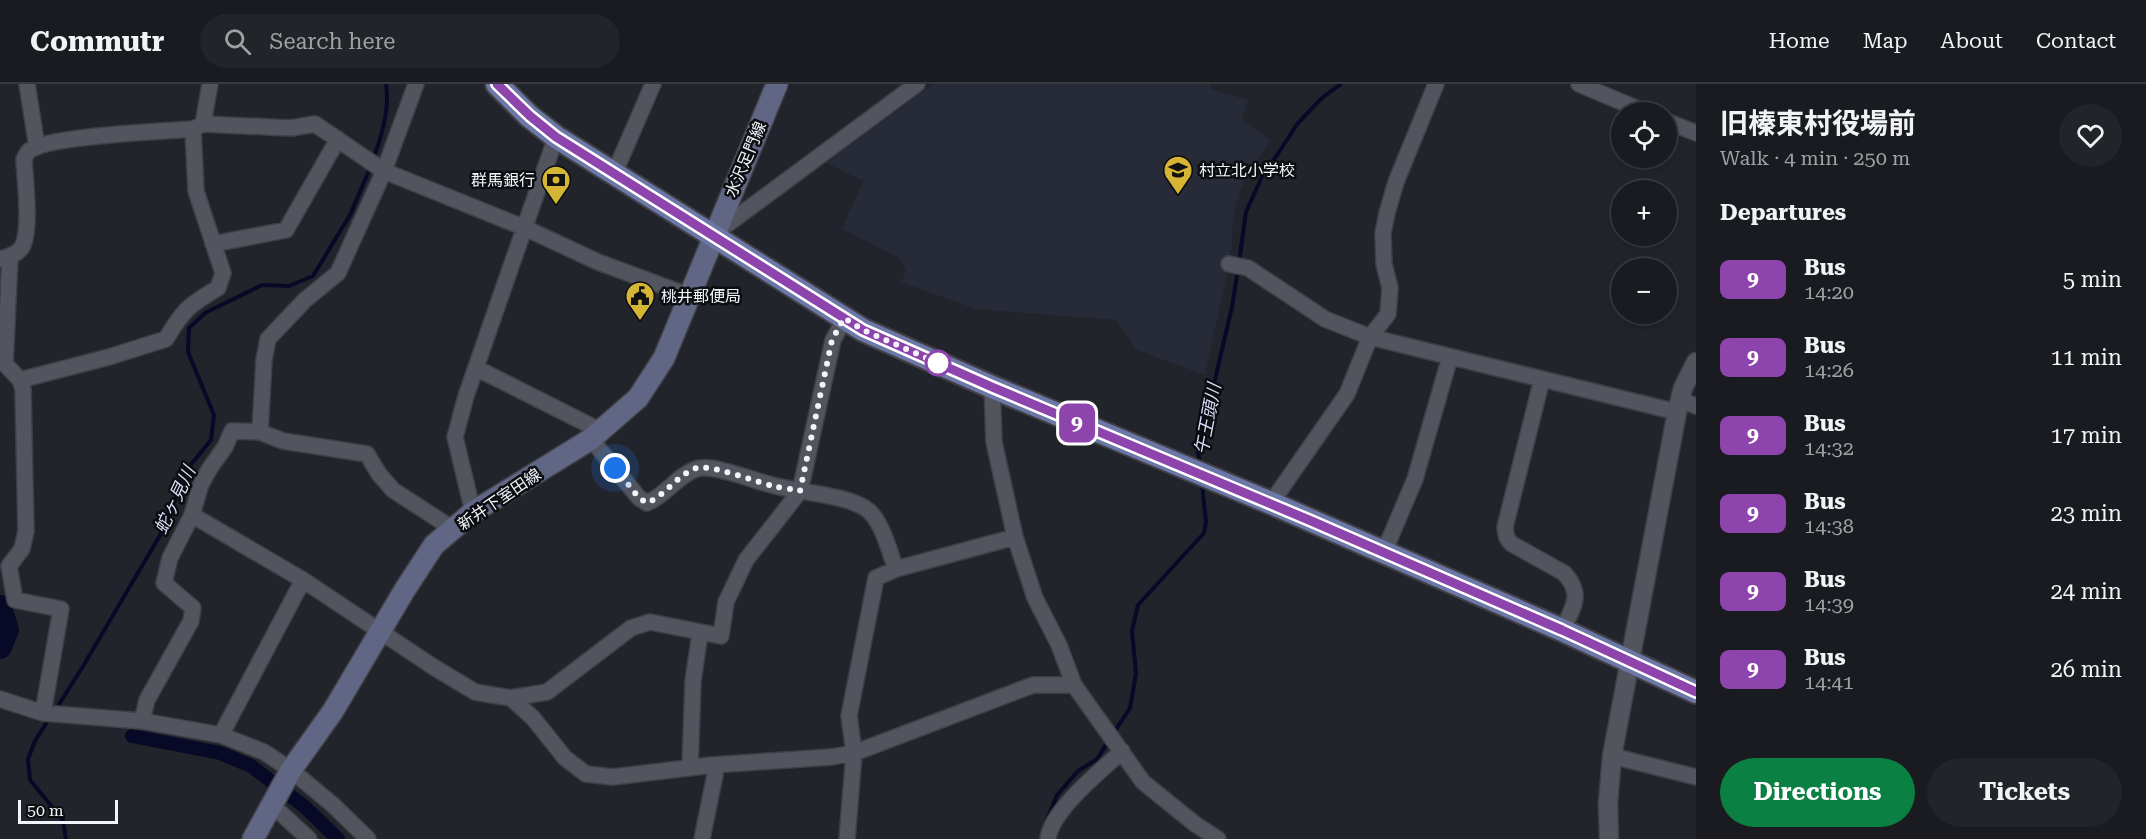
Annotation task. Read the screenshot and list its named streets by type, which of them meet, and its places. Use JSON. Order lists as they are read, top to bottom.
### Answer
{
  "streets": {
    "main road": ["水沢足門線", "新井下室田線"]
  },
  "crossings": [
    ["水沢足門線", "新井下室田線"]
  ],
  "water": ["午王頭川", "蛇ヶ見川"],
  "places": {
    "school or university": ["村立北小学校"],
    "bank": ["群馬銀行"],
    "public building": ["桃井郵便局"]
  },
  "lines": ["bus line 9"],
  "scale_bar": "50 m",
  "page": {
    "header": "Commutr",
    "search": "Search here",
    "nav": [
      "Home",
      "Map",
      "About",
      "Contact"
    ],
    "on_map": "9",
    "heading": [
      ["旧榛東村役場前", "Walk · 4 min · 250 m"],
      "Departures"
    ],
    "map_buttons": ["+", "−"],
    "list": [
      {
        "mark": "9",
        "name": "Bus",
        "note": "14:20",
        "value": "5 min"
      },
      {
        "mark": "9",
        "name": "Bus",
        "note": "14:26",
        "value": "11 min"
      },
      {
        "mark": "9",
        "name": "Bus",
        "note": "14:32",
        "value": "17 min"
      },
      {
        "mark": "9",
        "name": "Bus",
        "note": "14:38",
        "value": "23 min"
      },
      {
        "mark": "9",
        "name": "Bus",
        "note": "14:39",
        "value": "24 min"
      },
      {
        "mark": "9",
        "name": "Bus",
        "note": "14:41",
        "value": "26 min"
      }
    ],
    "buttons": ["Directions", "Tickets"],
    "scale": "50 m"
  }
}
